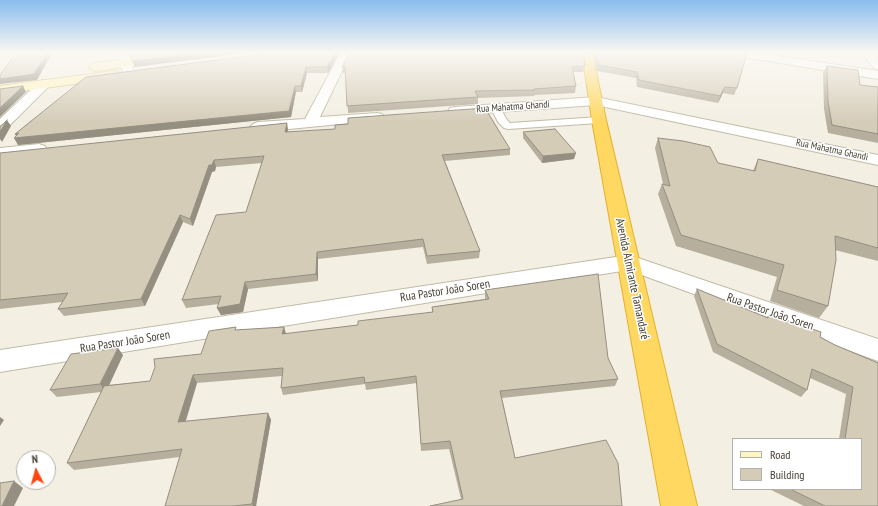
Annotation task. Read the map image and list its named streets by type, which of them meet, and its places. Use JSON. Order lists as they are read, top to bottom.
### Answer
{
  "streets": {
    "highway": ["Avenida Almirante Tamandaré"],
    "street": ["Rua Mahatma Ghandi", "Rua Pastor João Soren"]
  },
  "crossings": [
    ["Rua Mahatma Ghandi", "Avenida Almirante Tamandaré"],
    ["Avenida Almirante Tamandaré", "Rua Pastor João Soren"]
  ],
  "legend": ["Road", "Building"],
  "north": "top"
}
